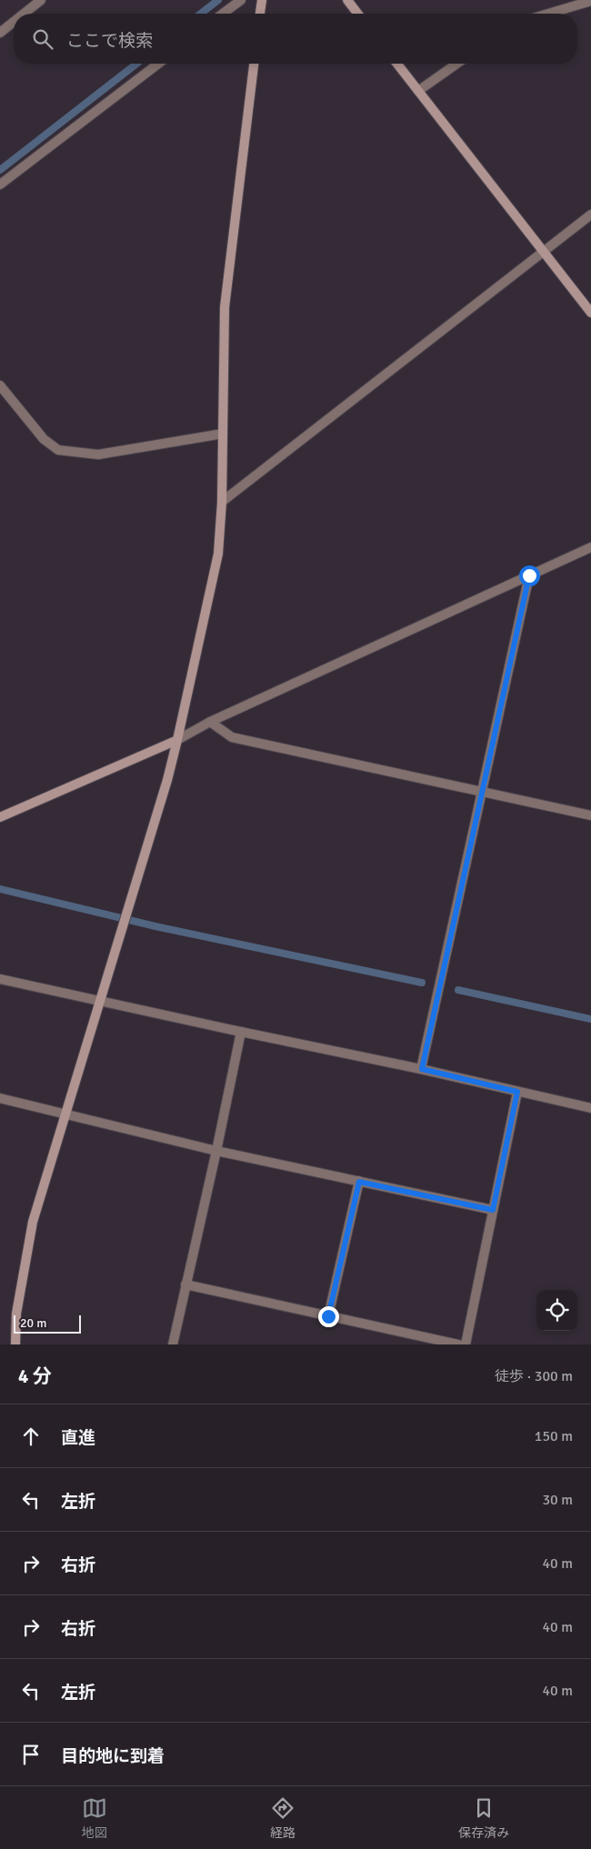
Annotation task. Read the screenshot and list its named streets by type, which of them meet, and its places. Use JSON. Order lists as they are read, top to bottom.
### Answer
{
  "scale_bar": "20 m",
  "page": {
    "search": "ここで検索",
    "scale": "20 m",
    "heading": ["4 分", "徒歩 · 300 m"],
    "list": [
      ["直進", "150 m"],
      ["左折", "30 m"],
      ["右折", "40 m"],
      ["右折", "40 m"],
      ["左折", "40 m"],
      "目的地に到着"
    ],
    "nav": ["地図", "経路", "保存済み"]
  }
}
